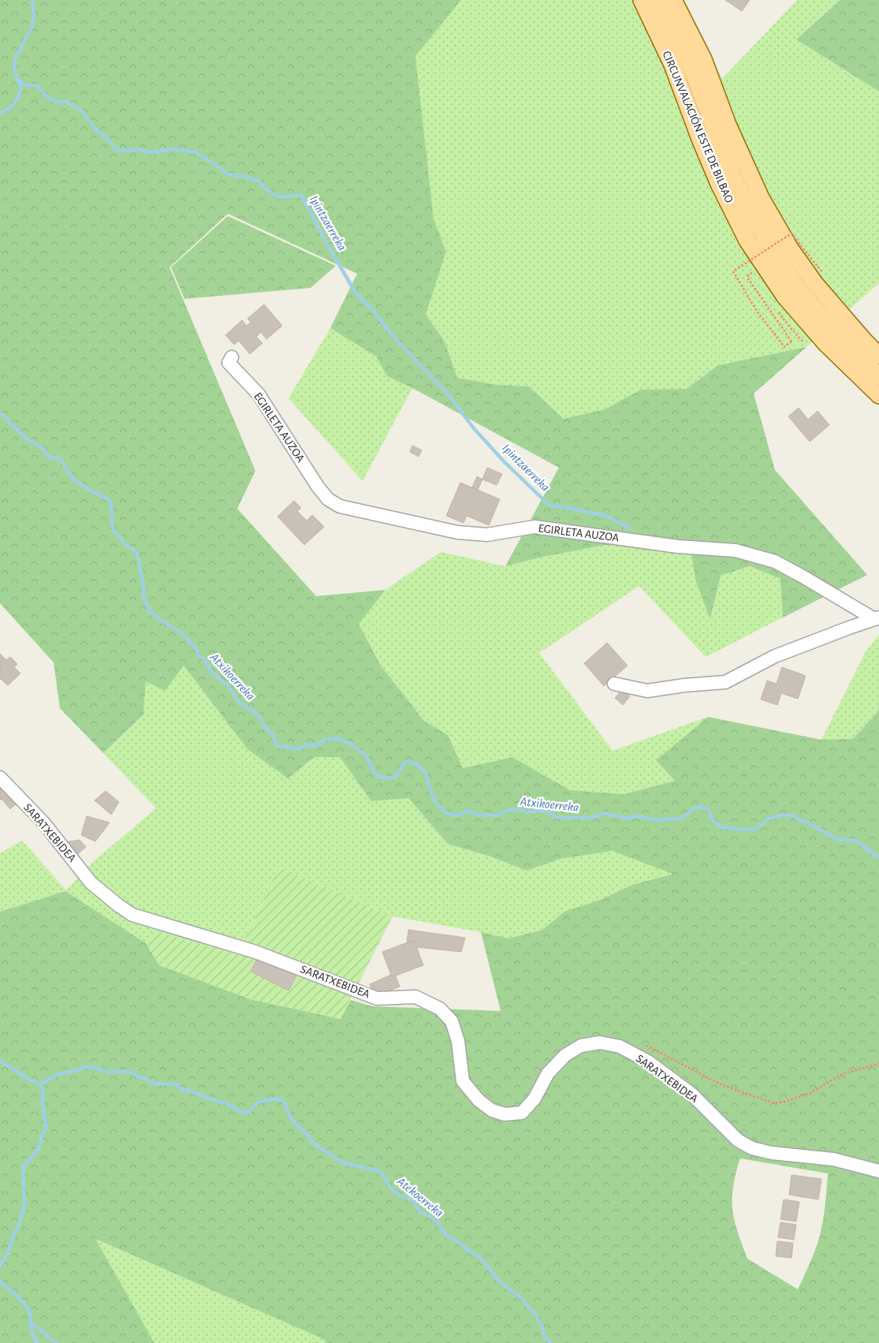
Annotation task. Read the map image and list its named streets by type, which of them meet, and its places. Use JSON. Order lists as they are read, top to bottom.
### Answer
{
  "streets": {
    "main road": ["CIRCUNVALACIÓN ESTE DE BILBAO"],
    "street": ["EGIRLETA AUZOA", "SARATXEBIDEA"]
  },
  "water": ["Ipintzaerreka", "Atxikoerreka", "Atekoerreka"]
}
